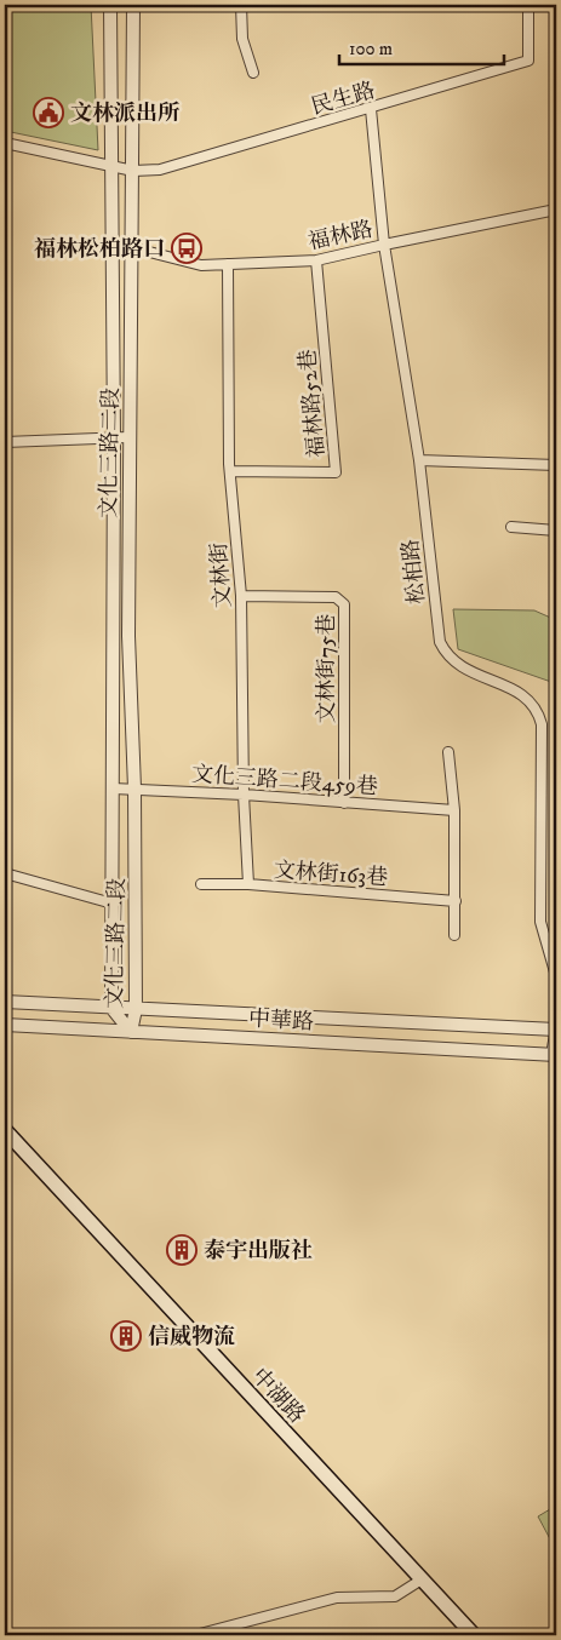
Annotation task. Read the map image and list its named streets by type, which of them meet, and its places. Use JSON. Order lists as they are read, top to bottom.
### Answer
{
  "streets": {
    "main road": ["中湖路"],
    "street": [
      "民生路",
      "福林路",
      "福林路52巷",
      "文化三路二段",
      "松柏路",
      "文林街",
      "文林街75巷",
      "文化三路二段459巷",
      "文林街163巷",
      "中華路"
    ]
  },
  "crossings": [
    ["民生路", "文化三路二段"],
    ["民生路", "松柏路"],
    ["福林路", "福林路52巷"],
    ["福林路", "文化三路二段"],
    ["福林路", "松柏路"],
    ["福林路", "文林街"],
    ["福林路52巷", "文林街"],
    ["文化三路二段", "文化三路二段459巷"],
    ["文化三路二段", "中華路"],
    ["文林街", "文林街75巷"],
    ["文林街", "文化三路二段459巷"],
    ["文林街", "文林街163巷"],
    ["文林街75巷", "文化三路二段459巷"]
  ],
  "places": {
    "public building": ["文林派出所"],
    "bus stop": ["福林松柏路口"],
    "building": ["泰宇出版社", "信威物流"]
  },
  "scale_bar": "100 m"
}
